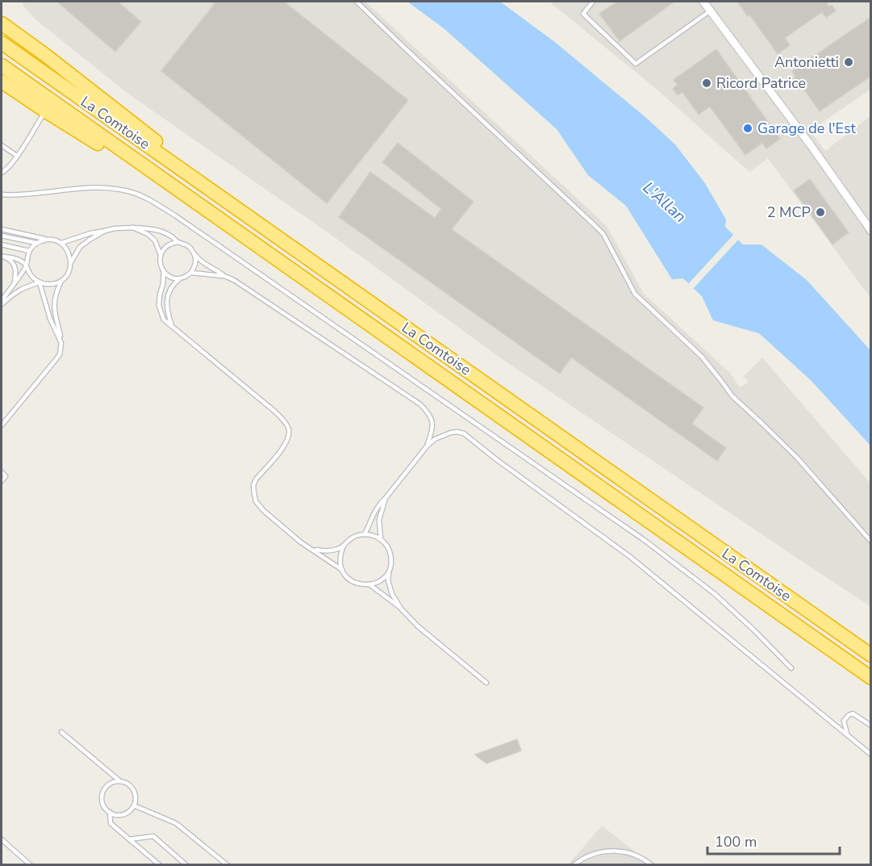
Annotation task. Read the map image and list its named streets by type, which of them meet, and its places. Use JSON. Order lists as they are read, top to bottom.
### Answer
{
  "streets": {
    "highway": ["La Comtoise"]
  },
  "water": ["L'Allan"],
  "places": [
    "Antonietti",
    "Ricord Patrice",
    "Garage de l'Est",
    "2 MCP"
  ],
  "scale_bar": "100 m"
}
